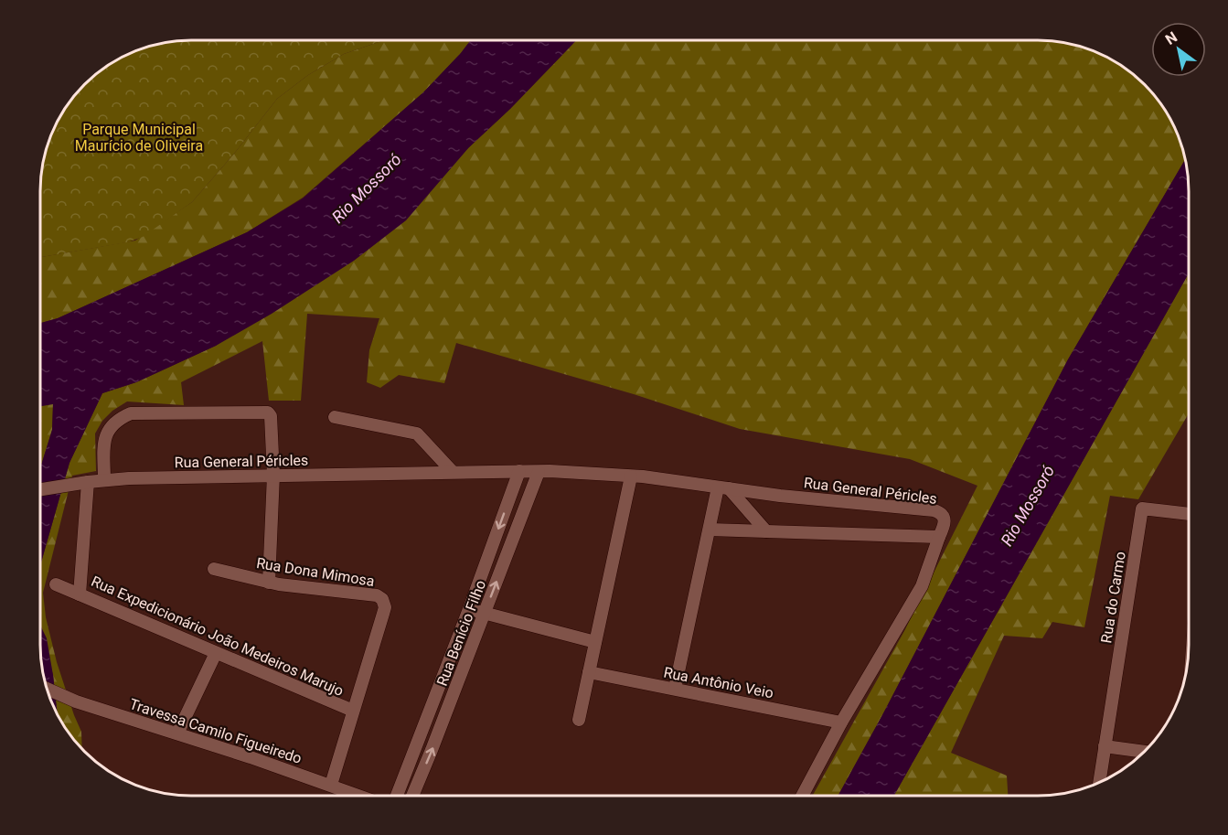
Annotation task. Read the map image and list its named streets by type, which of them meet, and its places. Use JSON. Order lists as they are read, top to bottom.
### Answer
{
  "streets": {
    "street": [
      "Rua General Péricles",
      "Rua Dona Mimosa",
      "Rua do Carmo",
      "Rua Benício Filho",
      "Rua Expedicionário João Medeiros Marujo",
      "Rua Antônio Veio",
      "Travessa Camilo Figueiredo"
    ]
  },
  "crossings": [
    ["Rua General Péricles", "Rua Benício Filho"],
    ["Rua General Péricles", "Rua Expedicionário João Medeiros Marujo"],
    ["Rua Dona Mimosa", "Rua Expedicionário João Medeiros Marujo"],
    ["Rua Dona Mimosa", "Travessa Camilo Figueiredo"]
  ],
  "water": ["Rio Mossoró"],
  "parks": ["Parque Municipal Maurício de Oliveira"],
  "north": "top left"
}
